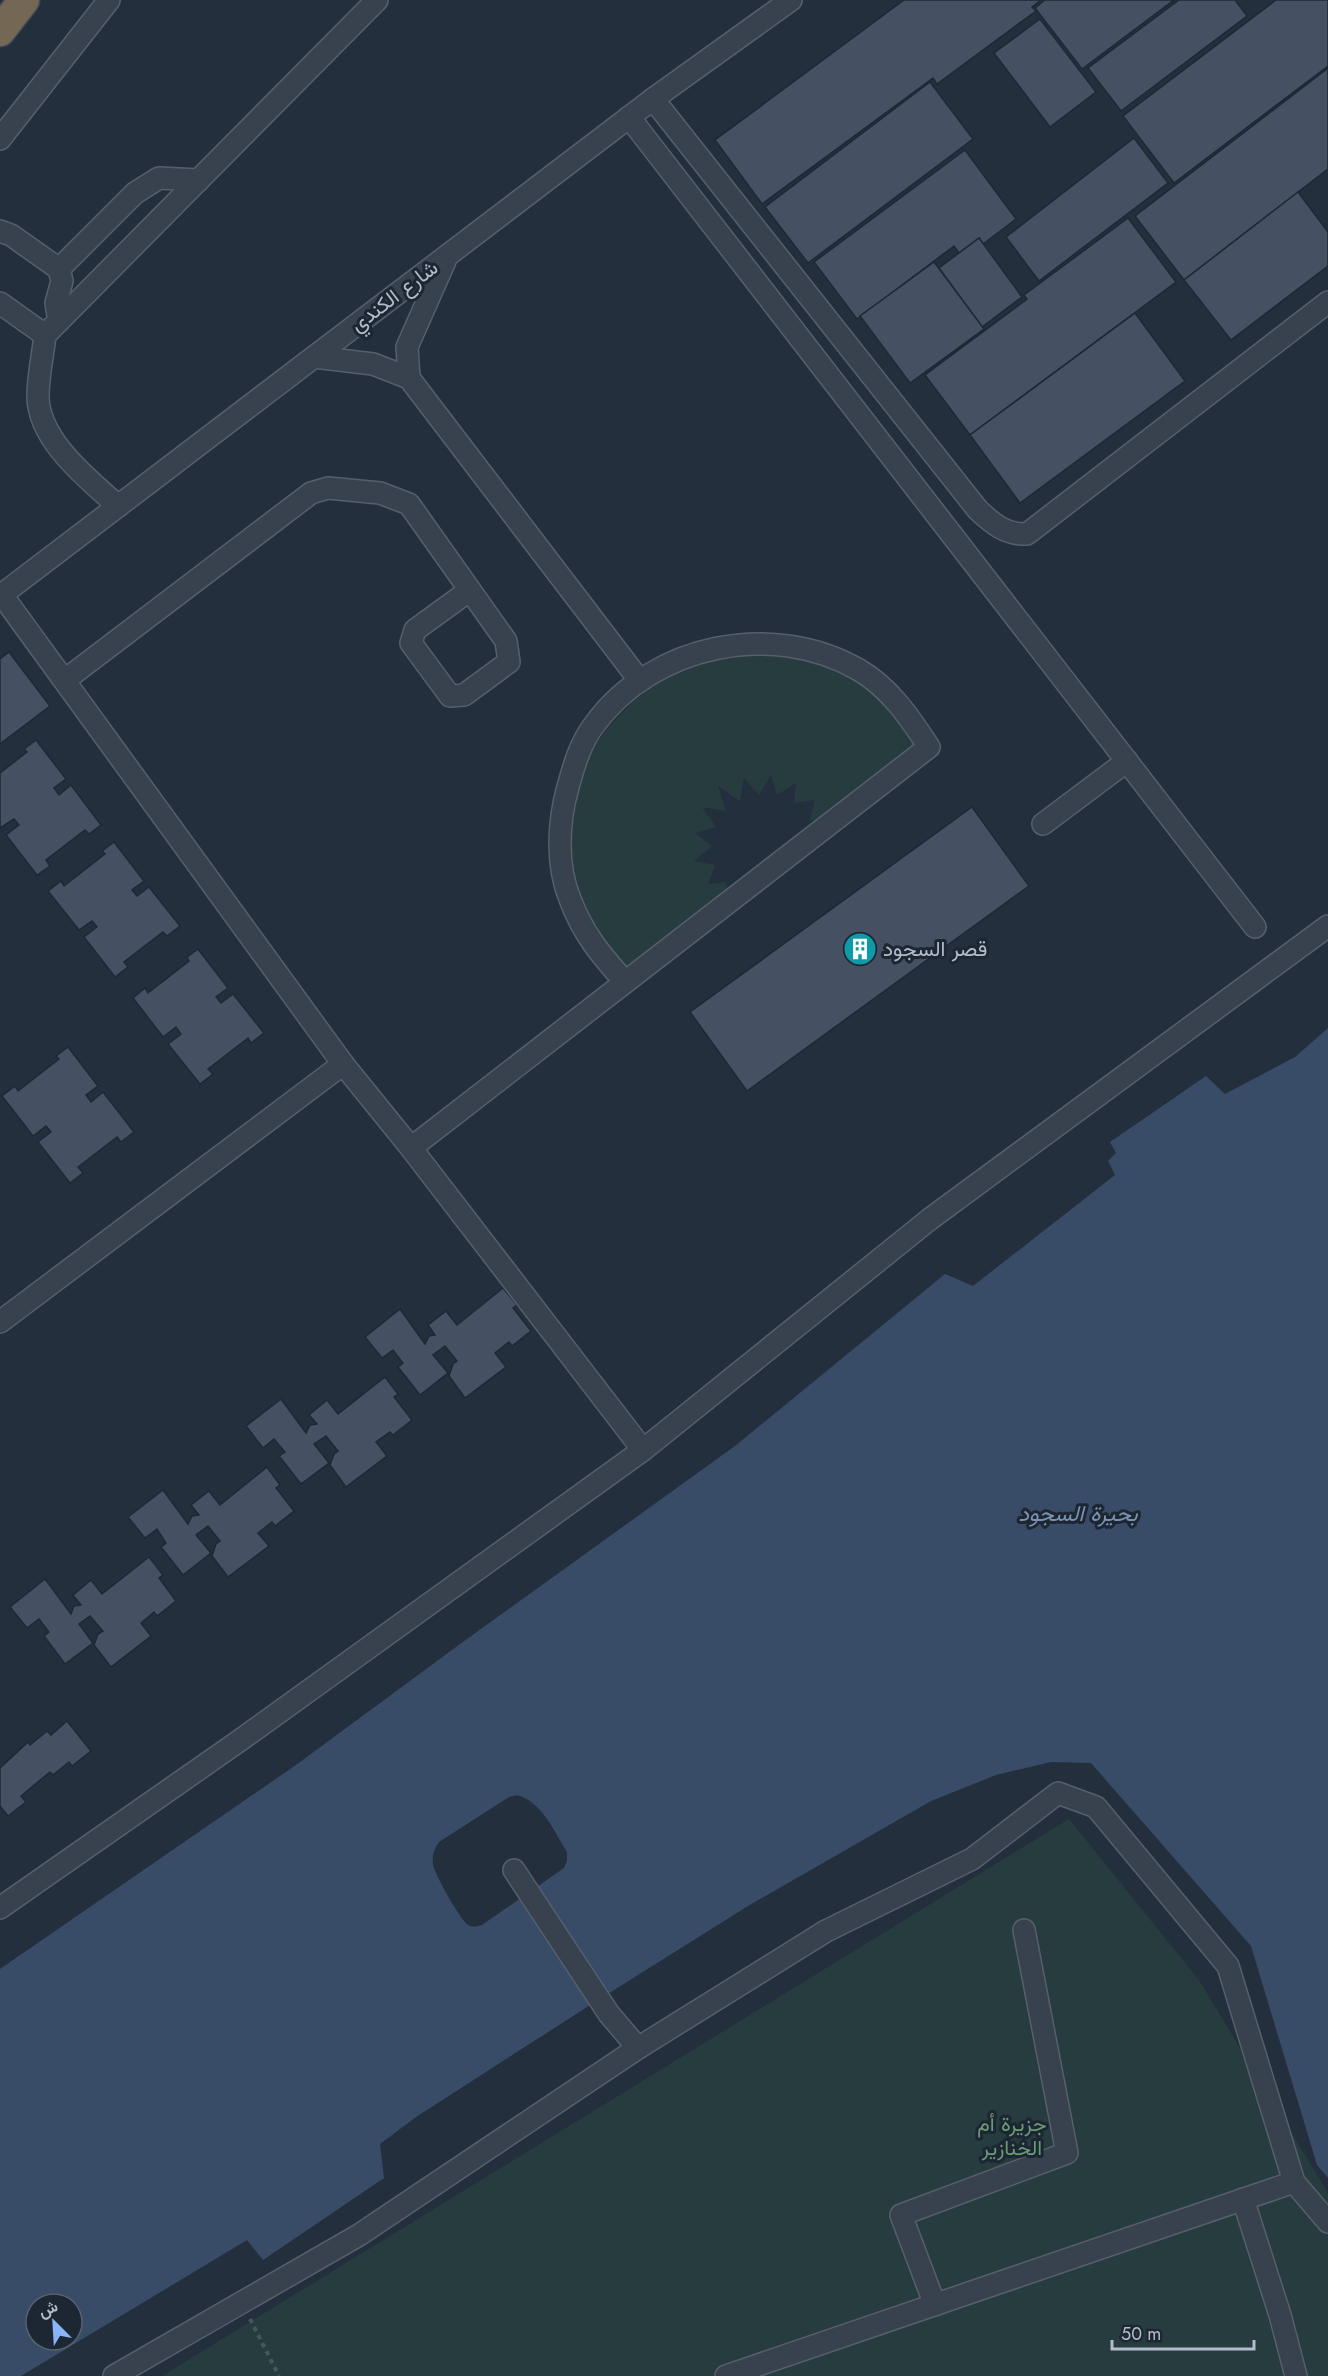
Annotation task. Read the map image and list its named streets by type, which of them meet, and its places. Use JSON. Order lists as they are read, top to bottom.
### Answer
{
  "streets": {
    "street": ["شارع الكندي"]
  },
  "water": ["بحيرة السجود"],
  "parks": ["جزيرة أم الخنازير"],
  "places": {
    "building": ["قصر السجود"]
  },
  "scale_bar": "50 m",
  "north": "top left"
}
